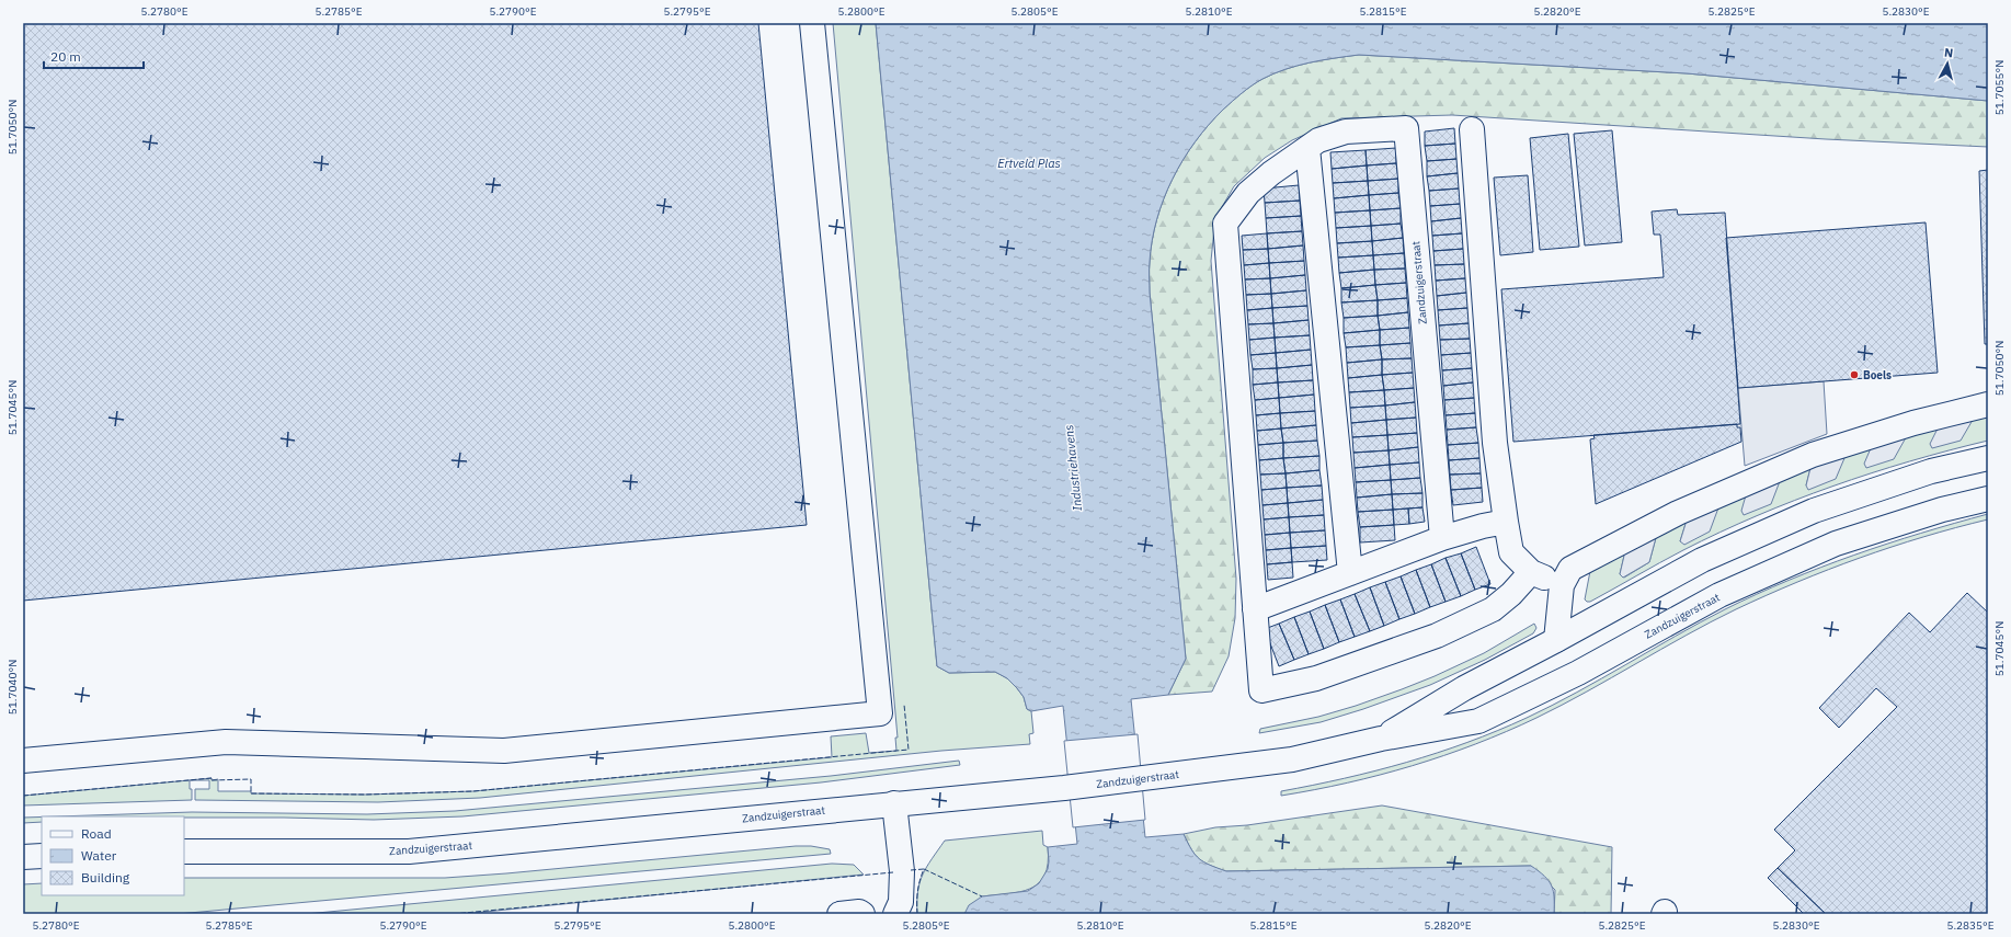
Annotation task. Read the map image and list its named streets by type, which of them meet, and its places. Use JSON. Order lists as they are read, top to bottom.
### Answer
{
  "streets": {
    "main road": ["Zandzuigerstraat"]
  },
  "water": ["Ertveld Plas", "Industriehavens"],
  "places": ["Boels"],
  "legend": ["Road", "Water", "Building"],
  "scale_bar": "20 m",
  "north": "top",
  "coordinates": [
    "5.2780°E",
    "5.2785°E",
    "5.2790°E",
    "5.2795°E",
    "5.2800°E",
    "5.2805°E",
    "5.2810°E",
    "5.2815°E",
    "5.2820°E",
    "5.2825°E",
    "5.2830°E",
    "51.7055°N",
    "51.7050°N",
    "51.7045°N",
    "51.7040°N",
    "5.2835°E"
  ]
}
